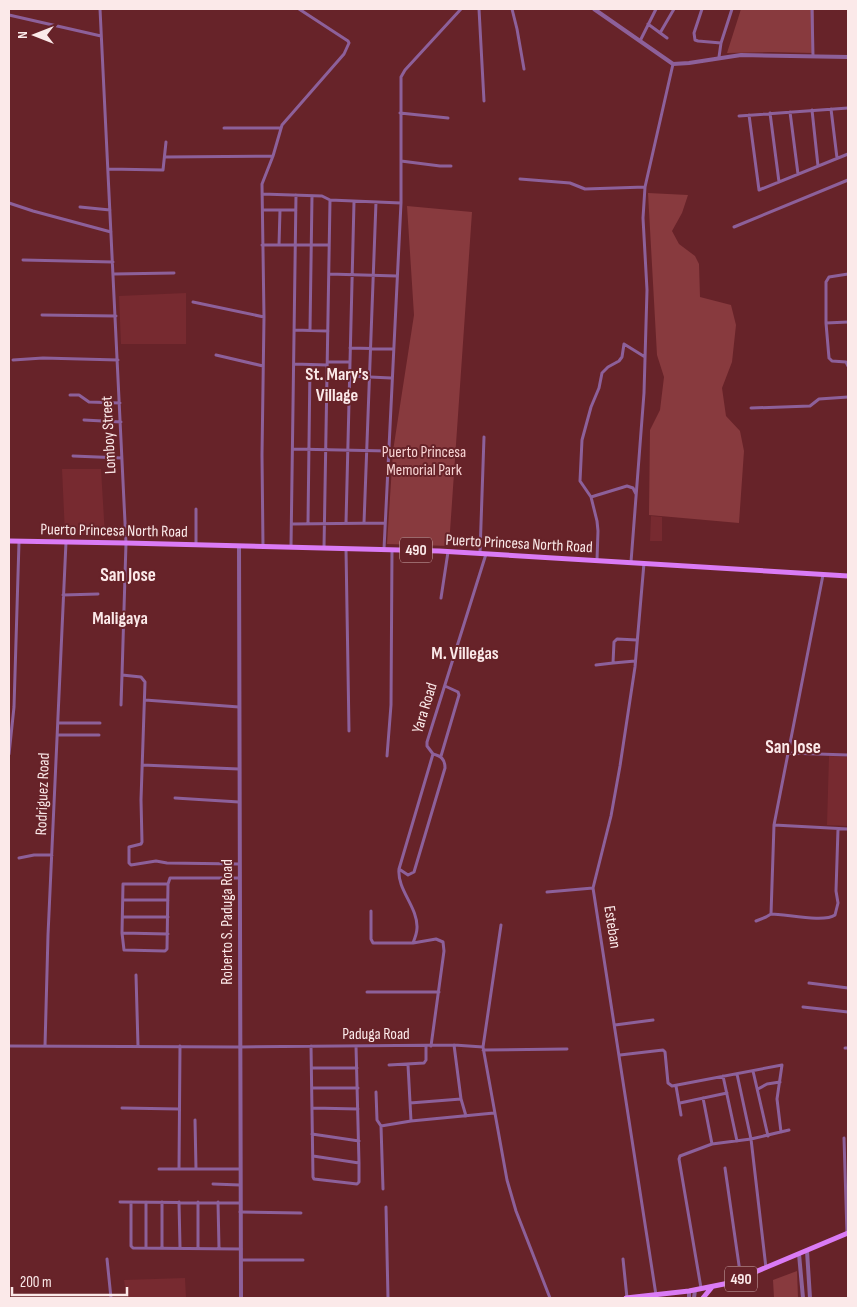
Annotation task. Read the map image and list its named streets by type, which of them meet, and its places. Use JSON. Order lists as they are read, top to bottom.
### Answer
{
  "streets": {
    "main road": ["Puerto Princesa North Road", "490"],
    "street": [
      "Lomboy Street",
      "Yara Road",
      "Rodriguez Road",
      "Roberto S. Paduga Road",
      "Esteban",
      "Paduga Road"
    ]
  },
  "crossings": [
    ["Lomboy Street", "Puerto Princesa North Road"],
    ["Puerto Princesa North Road", "Yara Road"],
    ["Puerto Princesa North Road", "Rodriguez Road"],
    ["Puerto Princesa North Road", "Roberto S. Paduga Road"],
    ["Puerto Princesa North Road", "Esteban"],
    ["490", "Esteban"],
    ["Rodriguez Road", "Paduga Road"],
    ["Roberto S. Paduga Road", "Paduga Road"]
  ],
  "districts": [
    "St. Mary's Village",
    "San Jose",
    "Maligaya",
    "M. Villegas",
    "San Jose"
  ],
  "parks": ["Puerto Princesa Memorial Park"],
  "scale_bar": "200 m",
  "north": "left"
}
